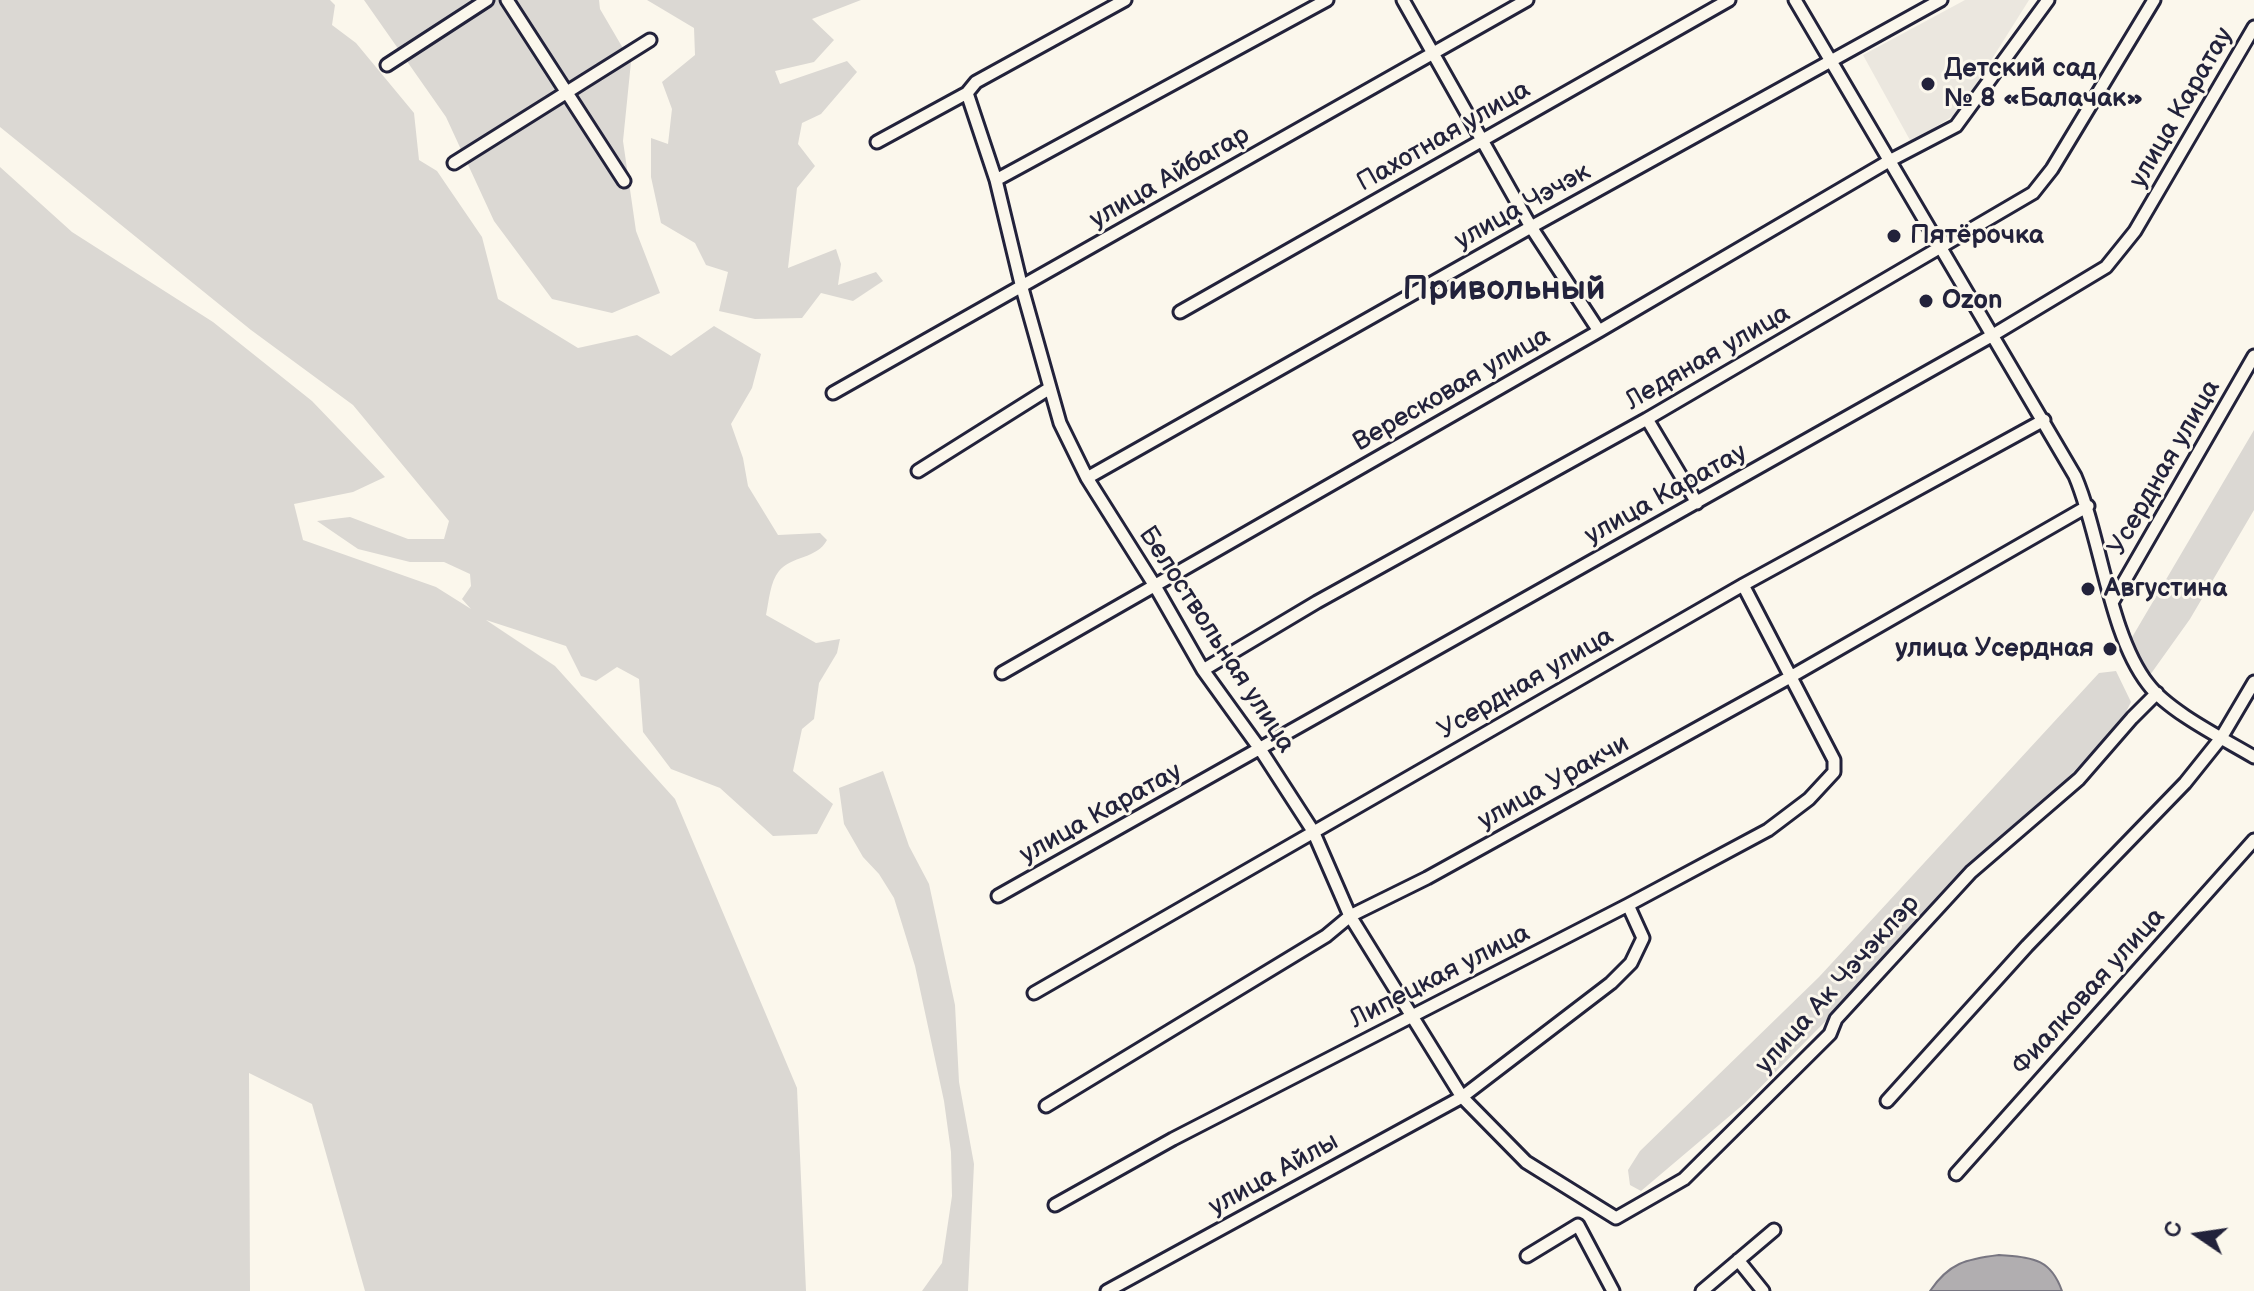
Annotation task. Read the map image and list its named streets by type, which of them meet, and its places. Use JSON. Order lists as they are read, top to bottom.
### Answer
{
  "streets": {
    "street": [
      "улица Каратау",
      "Пахотная улица",
      "улица Айбагар",
      "улица Чэчэк",
      "Ледяная улица",
      "Вересковая улица",
      "Усердная улица",
      "Белоствольная улица",
      "улица Уракчи",
      "Липецкая улица",
      "улица Ак Чэчэклэр",
      "Фиалковая улица",
      "улица Айлы"
    ]
  },
  "crossings": [
    ["улица Каратау", "Белоствольная улица"],
    ["улица Айбагар", "Белоствольная улица"],
    ["улица Чэчэк", "Белоствольная улица"],
    ["Ледяная улица", "Белоствольная улица"],
    ["Вересковая улица", "Белоствольная улица"],
    ["Усердная улица", "Белоствольная улица"],
    ["Белоствольная улица", "улица Уракчи"],
    ["Белоствольная улица", "Липецкая улица"],
    ["Белоствольная улица", "улица Ак Чэчэклэр"],
    ["Белоствольная улица", "улица Айлы"],
    ["улица Уракчи", "Липецкая улица"],
    ["Липецкая улица", "улица Айлы"]
  ],
  "districts": ["Привольный"],
  "places": [
    "Детский сад № 8 «Балачак»",
    "Пятёрочка",
    "Ozon",
    "Августина",
    "улица Усердная"
  ],
  "north": "left"
}
